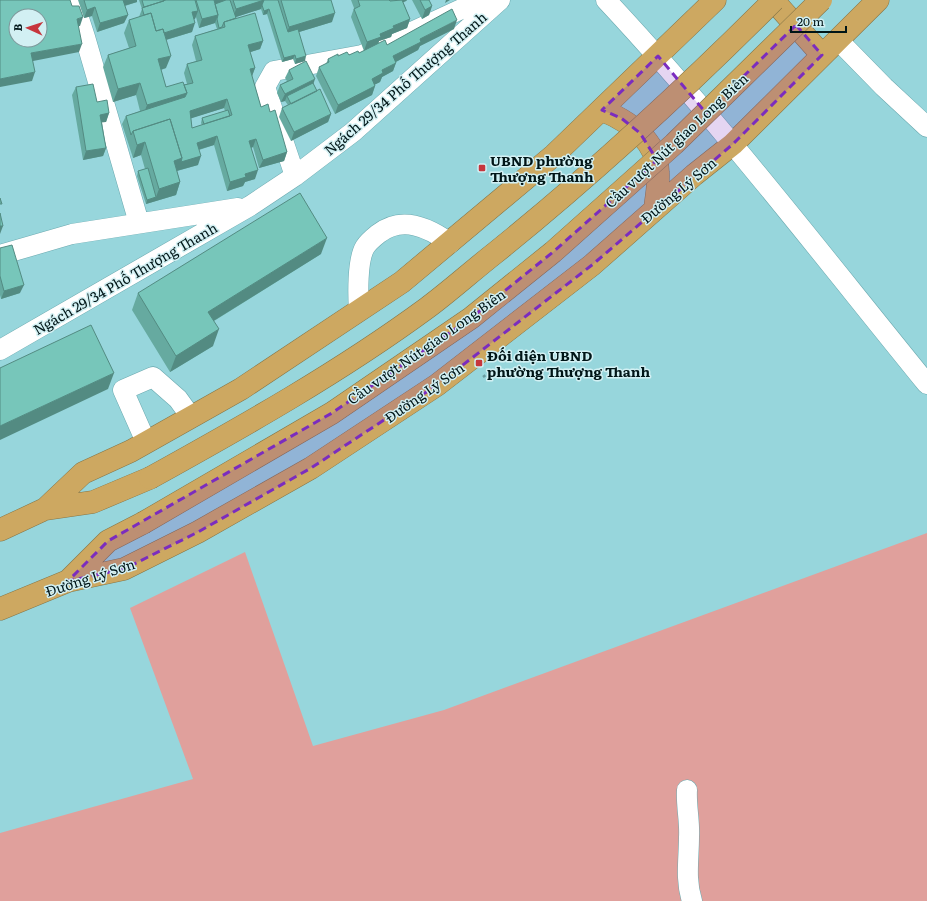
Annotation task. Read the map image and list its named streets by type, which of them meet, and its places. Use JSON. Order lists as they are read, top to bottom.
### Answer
{
  "streets": {
    "highway": ["Cầu vượt Nút giao Long Biên", "Đường Lý Sơn"],
    "street": ["Ngách 29/34 Phố Thượng Thanh"]
  },
  "crossings": [
    ["Cầu vượt Nút giao Long Biên", "Đường Lý Sơn"]
  ],
  "places": {
    "transit": ["UBND phường Thượng Thanh", "Đối diện UBND phường Thượng Thanh"]
  },
  "scale_bar": "20 m",
  "north": "left"
}
